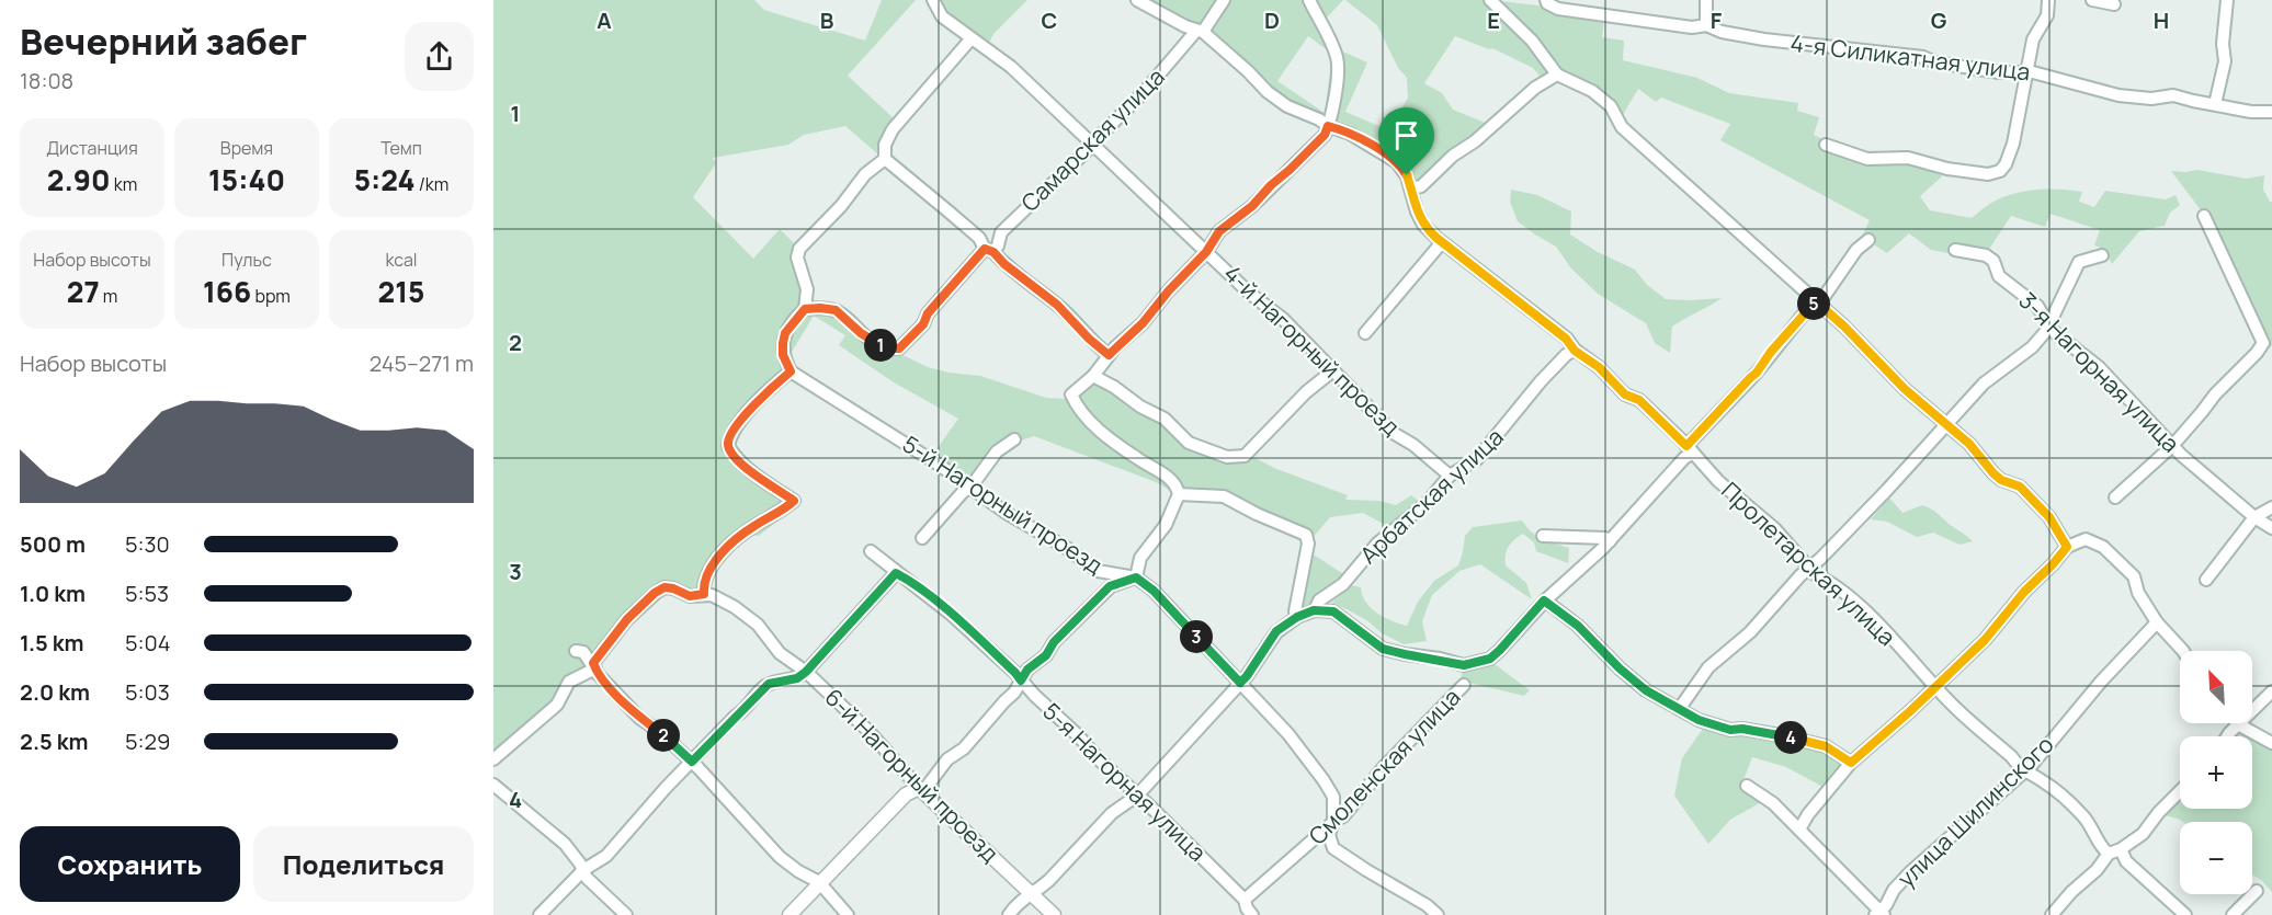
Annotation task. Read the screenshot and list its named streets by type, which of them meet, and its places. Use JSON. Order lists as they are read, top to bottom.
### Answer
{
  "streets": {
    "street": [
      "4-я Силикатная улица",
      "Самарская улица",
      "4-й Нагорный проезд",
      "3-я Нагорная улица",
      "Арбатская улица",
      "5-й Нагорный проезд",
      "Пролетарская улица",
      "Смоленская улица",
      "6-й Нагорный проезд",
      "5-я Нагорная улица",
      "улица Шилинского"
    ]
  },
  "crossings": [
    ["Самарская улица", "4-й Нагорный проезд"],
    ["Самарская улица", "Пролетарская улица"],
    ["4-й Нагорный проезд", "Арбатская улица"],
    ["Арбатская улица", "Пролетарская улица"],
    ["Пролетарская улица", "улица Шилинского"],
    ["Смоленская улица", "5-я Нагорная улица"]
  ],
  "north": "top left",
  "page": {
    "heading": ["Вечерний забег", "18:08"],
    "stats": [
      ["Дистанция", "2.90 km"],
      ["Время", "15:40"],
      ["Темп", "5:24 /km"],
      ["Набор высоты", "27 m"],
      ["Пульс", "166 bpm"],
      ["kcal", "215"]
    ],
    "pins": [
      "5",
      "1",
      "3",
      "2",
      "4"
    ],
    "chart": ["Набор высоты", "245–271 m"],
    "list": [
      {
        "name": "500 m",
        "note": "5:30"
      },
      {
        "name": "1.0 km",
        "note": "5:53"
      },
      {
        "name": "1.5 km",
        "note": "5:04"
      },
      {
        "name": "2.0 km",
        "note": "5:03"
      },
      {
        "name": "2.5 km",
        "note": "5:29"
      }
    ],
    "map_buttons": ["+", "−"],
    "buttons": ["Сохранить", "Поделиться"]
  },
  "grid": {
    "columns": [
      "A",
      "B",
      "C",
      "D",
      "E",
      "F",
      "G",
      "H"
    ],
    "rows": [
      "1",
      "2",
      "3",
      "4"
    ]
  }
}
